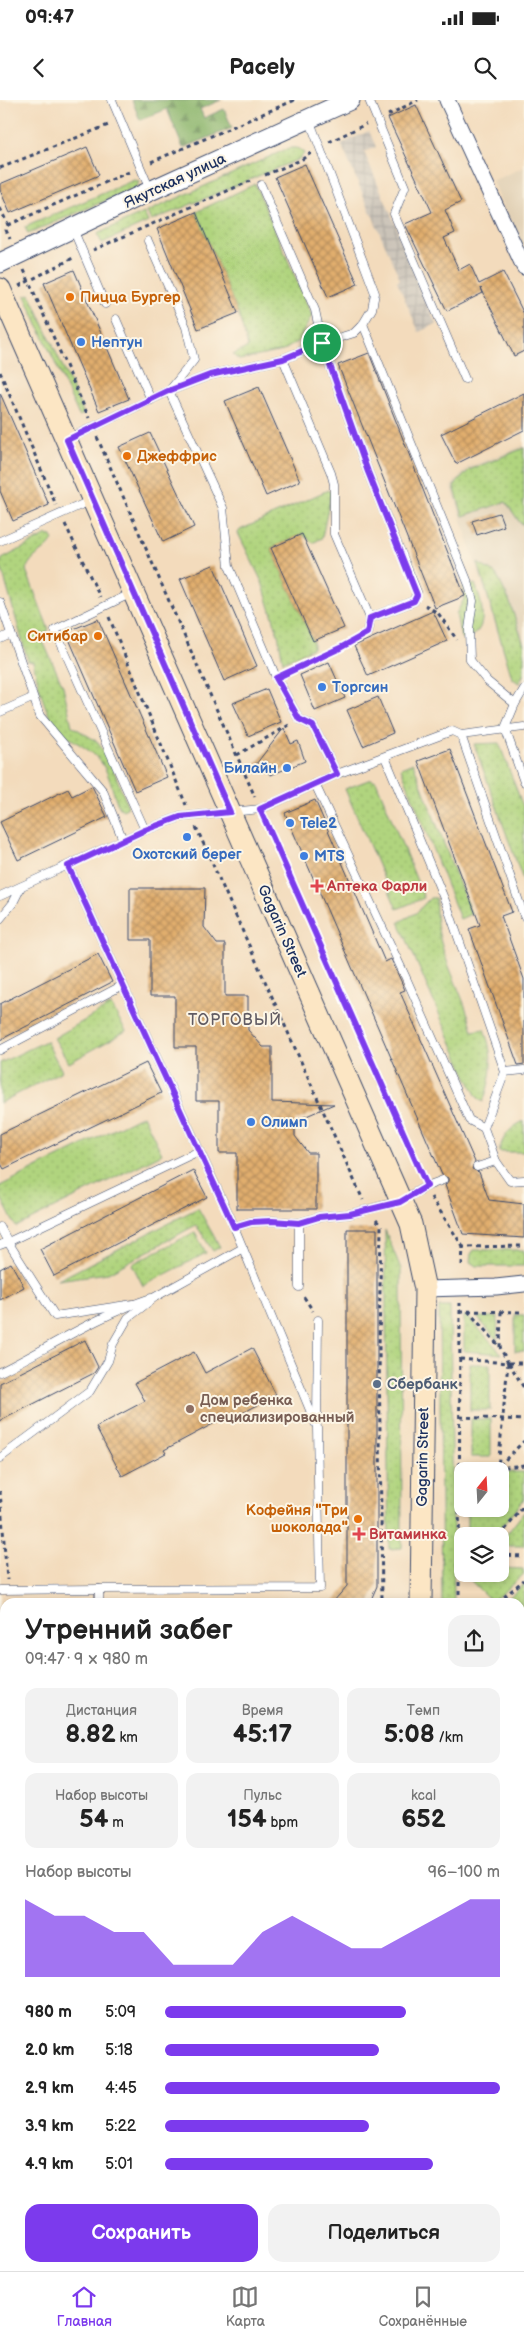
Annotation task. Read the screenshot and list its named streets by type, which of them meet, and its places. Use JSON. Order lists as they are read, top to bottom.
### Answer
{
  "streets": {
    "main road": ["Gagarin Street"],
    "street": ["Якутская улица"]
  },
  "districts": ["ТОРГОВЫЙ"],
  "places": {
    "other": [
      "Пицца Бургер",
      "Нептун",
      "Джеффрис",
      "Ситибар",
      "Торгсин",
      "Билайн",
      "Tele2",
      "Охотский берег",
      "MTS",
      "Олимп",
      "Сбербанк",
      "Дом ребенка специализированный",
      "Кофейня \"Три шоколада\""
    ],
    "health": ["Аптека Фарли", "Витаминка"]
  },
  "north": "top",
  "page": {
    "status": "09:47",
    "header": "Pacely",
    "heading": ["Утренний забег", "09:47 · 9 × 980 m"],
    "stats": [
      ["Дистанция", "8.82 km"],
      ["Время", "45:17"],
      ["Темп", "5:08 /km"],
      ["Набор высоты", "54 m"],
      ["Пульс", "154 bpm"],
      ["kcal", "652"]
    ],
    "chart": ["Набор высоты", "96–100 m"],
    "list": [
      {
        "name": "980 m",
        "note": "5:09"
      },
      {
        "name": "2.0 km",
        "note": "5:18"
      },
      {
        "name": "2.9 km",
        "note": "4:45"
      },
      {
        "name": "3.9 km",
        "note": "5:22"
      },
      {
        "name": "4.9 km",
        "note": "5:01"
      }
    ],
    "buttons": ["Сохранить", "Поделиться"],
    "tabs": ["Главная", "Карта", "Сохранённые"]
  }
}
